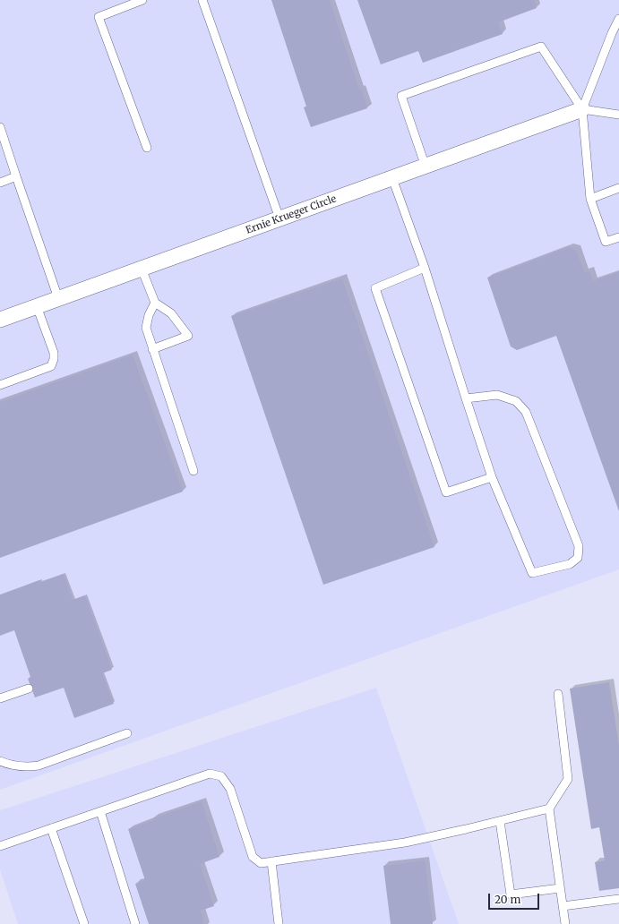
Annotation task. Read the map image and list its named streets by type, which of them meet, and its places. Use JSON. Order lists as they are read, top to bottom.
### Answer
{
  "streets": {
    "street": ["Ernie Krueger Circle"]
  },
  "scale_bar": "20 m"
}
